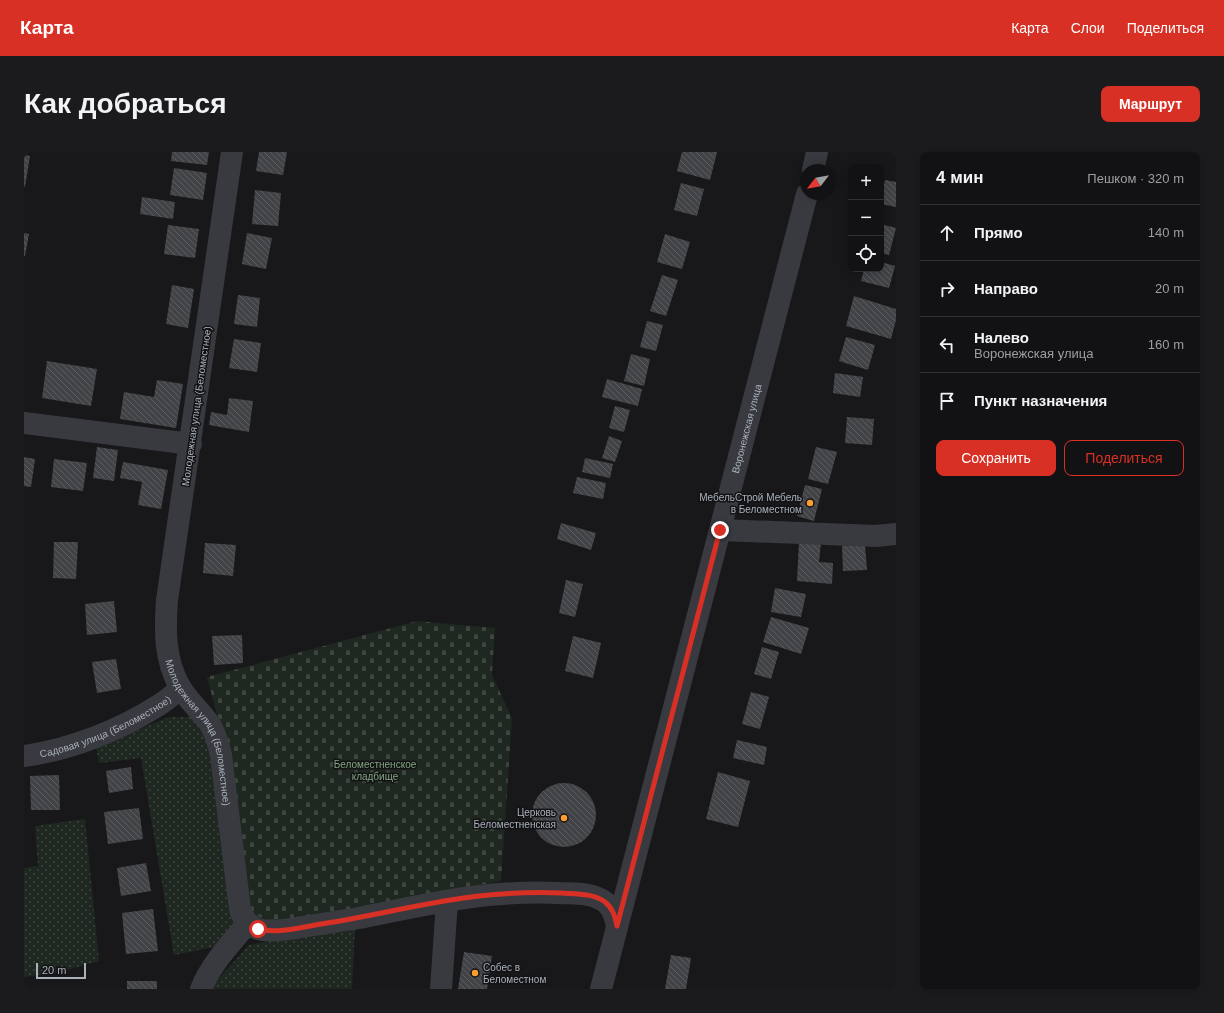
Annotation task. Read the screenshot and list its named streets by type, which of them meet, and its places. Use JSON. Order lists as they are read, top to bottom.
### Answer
{
  "streets": {
    "street": ["Молодежная улица (Беломестное)", "Воронежская улица", "Садовая улица (Беломестное)"]
  },
  "crossings": [
    ["Молодежная улица (Беломестное)", "Садовая улица (Беломестное)"]
  ],
  "parks": ["Беломестненское кладбище"],
  "places": ["МебельСтрой Мебель в Беломестном", "Церковь Беломестненская", "Собес в Беломестном"],
  "scale_bar": "20 m",
  "north": "bottom left",
  "page": {
    "header": "Карта",
    "nav": ["Карта", "Слои", "Поделиться"],
    "buttons": [
      "Маршрут",
      ["Сохранить", "Поделиться"]
    ],
    "title": "Как добраться",
    "heading": ["4 мин", "Пешком · 320 m"],
    "map_buttons": ["+", "−"],
    "list": [
      ["Прямо", "140 m"],
      ["Направо", "20 m"],
      ["Налево", "Воронежская улица", "160 m"],
      "Пункт назначения"
    ],
    "scale": "20 m"
  }
}
